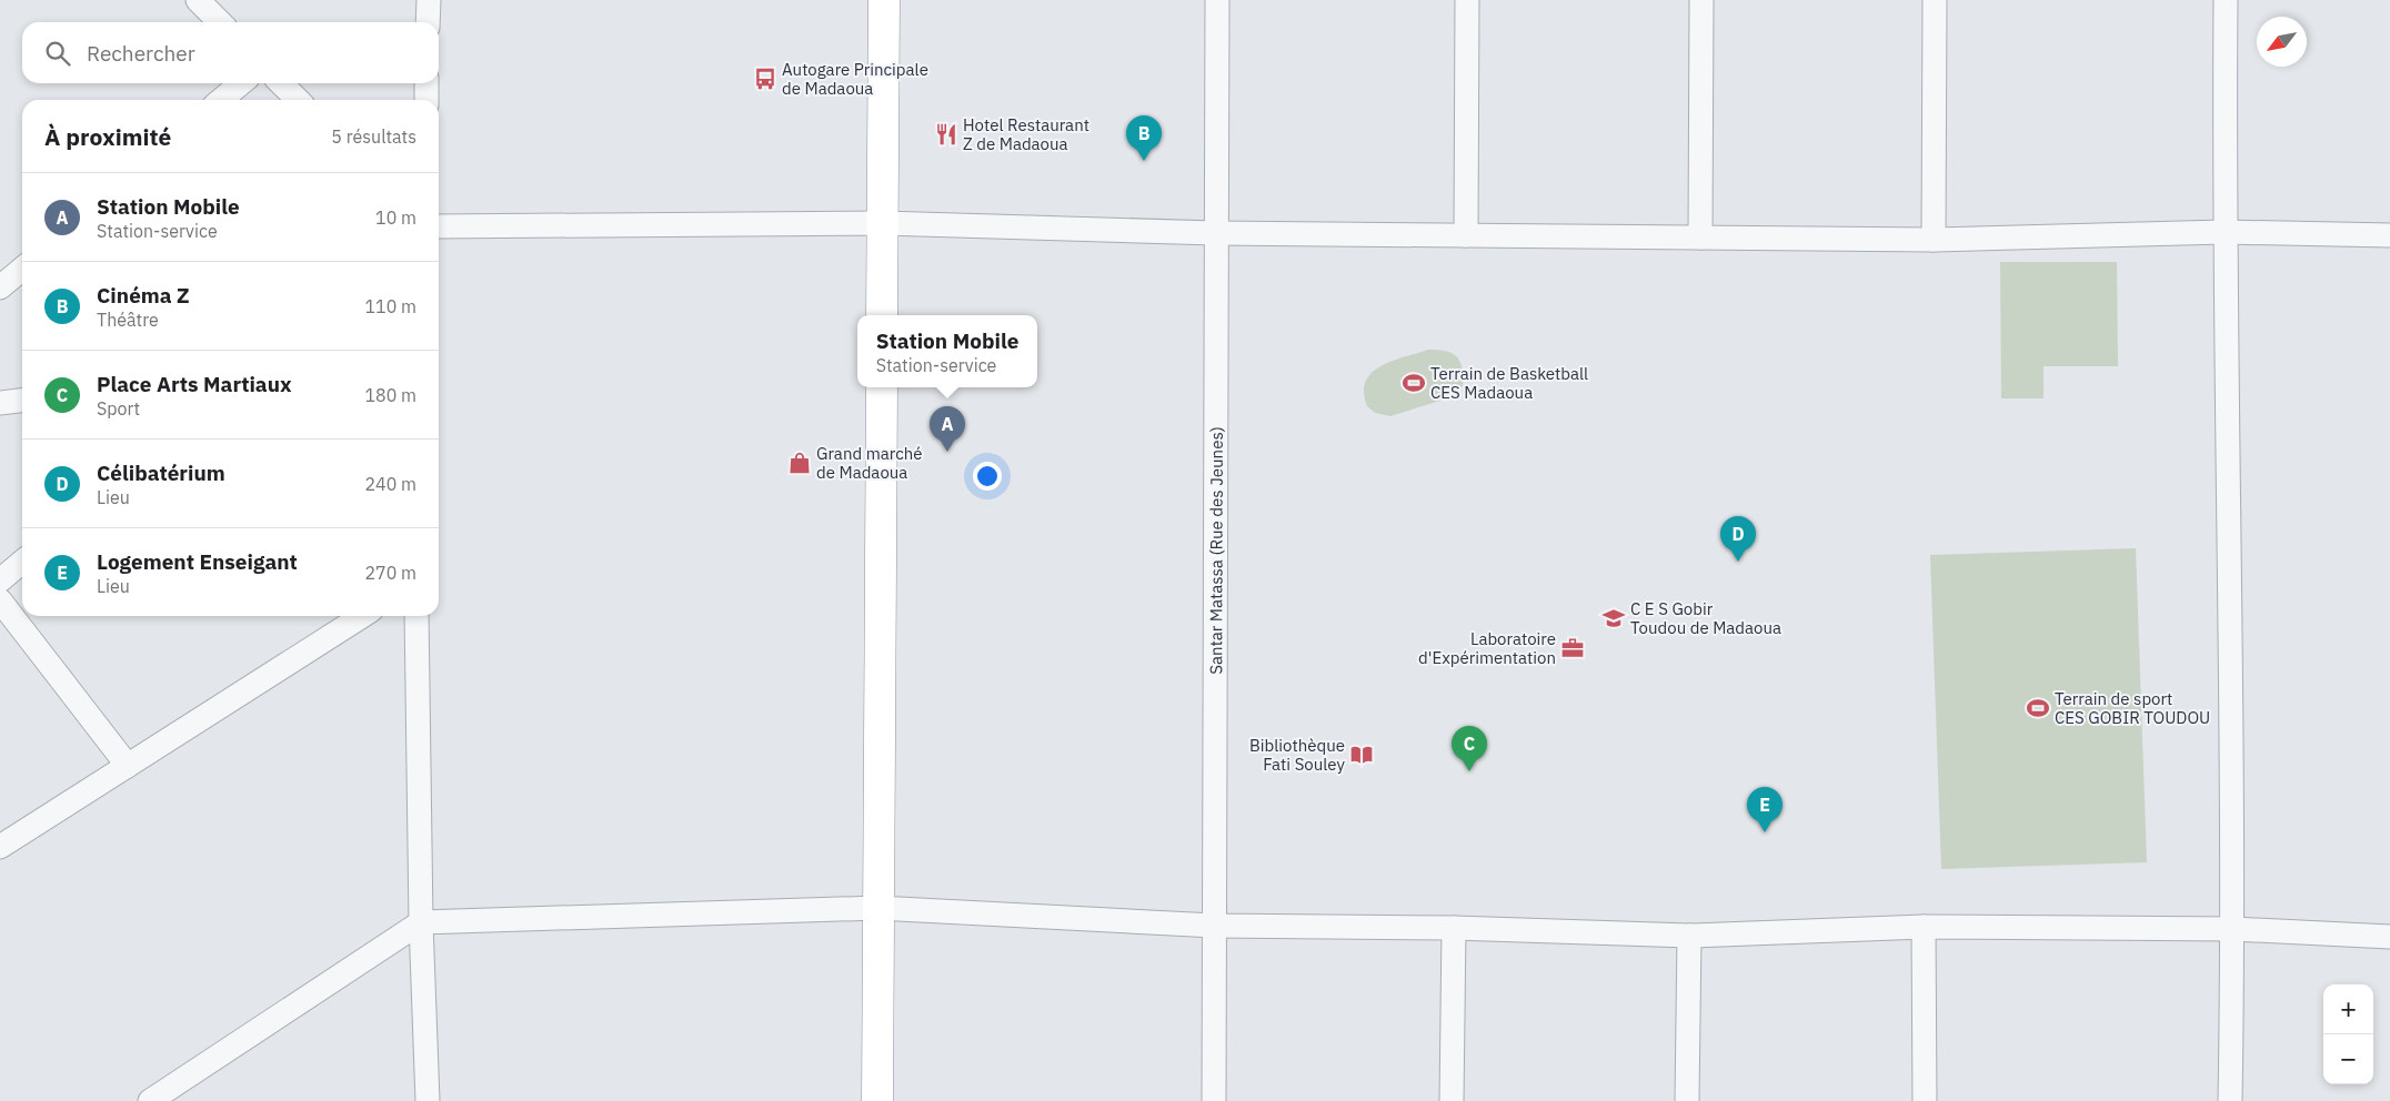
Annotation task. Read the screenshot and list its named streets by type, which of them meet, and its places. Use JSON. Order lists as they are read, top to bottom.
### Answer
{
  "streets": {
    "street": ["Santar Matassa (Rue des Jeunes)"]
  },
  "places": {
    "bus stop": ["Autogare Principale de Madaoua"],
    "restaurant": ["Hotel Restaurant Z de Madaoua"],
    "sports": ["Terrain de Basketball CES Madaoua", "Terrain de sport CES GOBIR TOUDOU"],
    "shop": ["Grand marché de Madaoua"],
    "school or university": ["C E S Gobir Toudou de Madaoua"],
    "office": ["Laboratoire d'Expérimentation"],
    "library": ["Bibliothèque Fati Souley"]
  },
  "north": "bottom left",
  "page": {
    "search": "Rechercher",
    "heading": ["À proximité", "5 résultats"],
    "pins": [
      "B",
      "A",
      "D",
      "C",
      "E"
    ],
    "list": [
      {
        "mark": "A",
        "name": "Station Mobile",
        "note": "Station-service",
        "value": "10 m"
      },
      {
        "mark": "B",
        "name": "Cinéma Z",
        "note": "Théâtre",
        "value": "110 m"
      },
      {
        "mark": "C",
        "name": "Place Arts Martiaux",
        "note": "Sport",
        "value": "180 m"
      },
      {
        "mark": "D",
        "name": "Célibatérium",
        "note": "Lieu",
        "value": "240 m"
      },
      {
        "mark": "E",
        "name": "Logement Enseigant",
        "note": "Lieu",
        "value": "270 m"
      }
    ],
    "popup": ["Station Mobile", "Station-service"],
    "map_buttons": ["+", "−"]
  }
}
